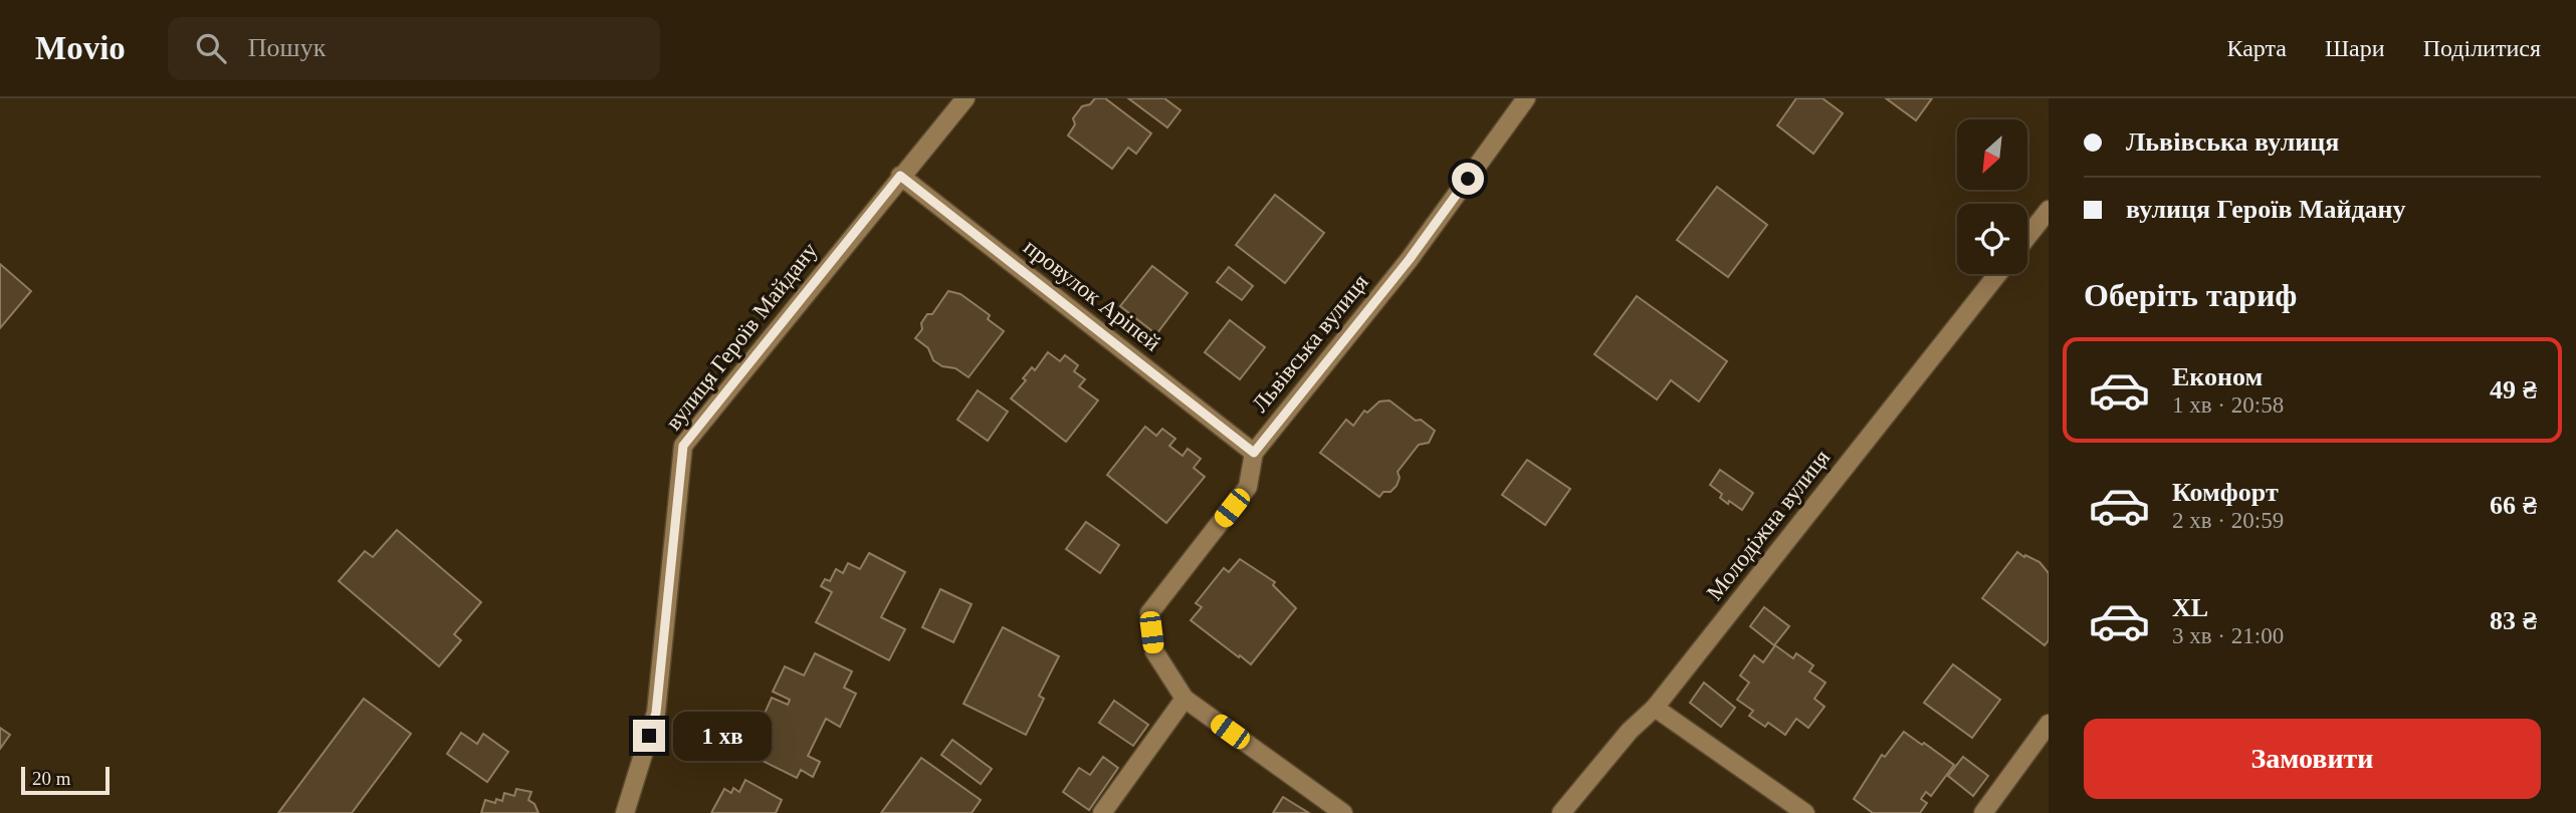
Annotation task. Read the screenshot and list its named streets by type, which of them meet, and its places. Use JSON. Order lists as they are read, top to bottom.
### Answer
{
  "streets": {
    "street": [
      "провулок Аріпей",
      "вулиця Героїв Майдану",
      "Львівська вулиця",
      "Молодіжна вулиця"
    ]
  },
  "crossings": [
    ["провулок Аріпей", "вулиця Героїв Майдану"],
    ["провулок Аріпей", "Львівська вулиця"]
  ],
  "scale_bar": "20 m",
  "north": "bottom left",
  "page": {
    "header": "Movio",
    "search": "Пошук",
    "nav": ["Карта", "Шари", "Поділитися"],
    "banner": ["Львівська вулиця", "вулиця Героїв Майдану"],
    "heading": "Оберіть тариф",
    "list": [
      {
        "name": "Економ",
        "note": "1 хв · 20:58",
        "value": "49 ₴"
      },
      {
        "name": "Комфорт",
        "note": "2 хв · 20:59",
        "value": "66 ₴"
      },
      {
        "name": "XL",
        "note": "3 хв · 21:00",
        "value": "83 ₴"
      }
    ],
    "buttons": "Замовити",
    "bubble": "1 хв",
    "scale": "20 m"
  }
}
